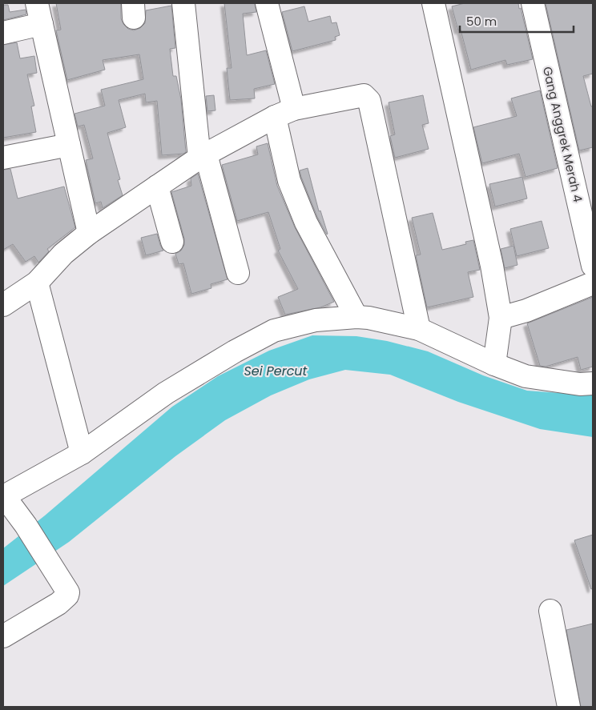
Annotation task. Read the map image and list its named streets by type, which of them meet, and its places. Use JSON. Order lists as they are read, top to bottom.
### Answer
{
  "streets": {
    "street": ["Gang Anggrek Merah 4"]
  },
  "water": ["Sei Percut"],
  "scale_bar": "50 m"
}
